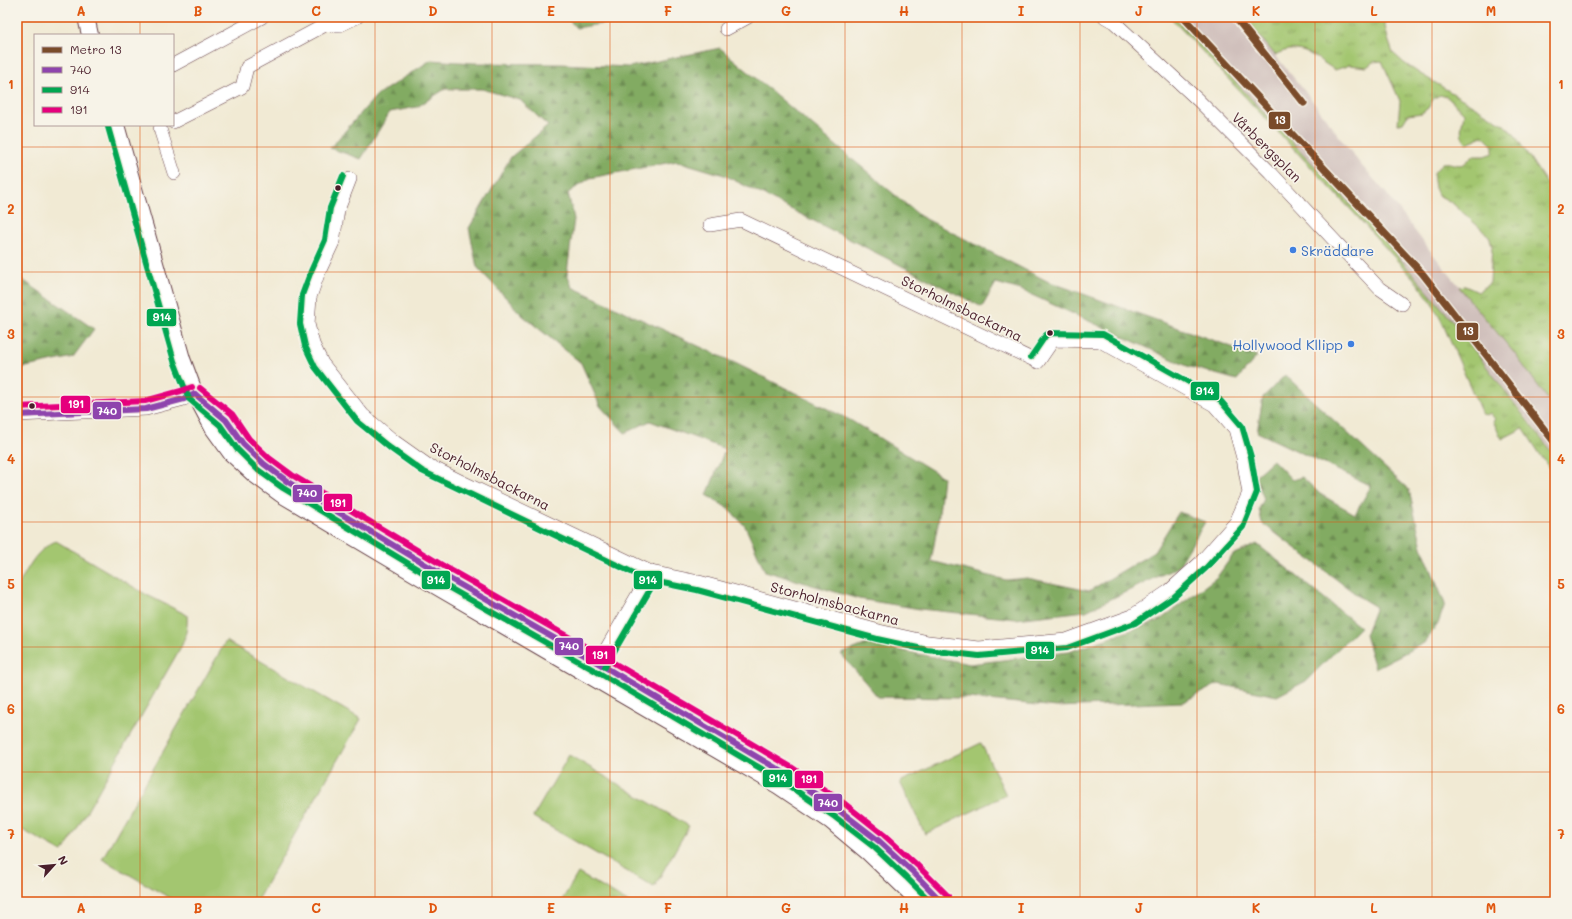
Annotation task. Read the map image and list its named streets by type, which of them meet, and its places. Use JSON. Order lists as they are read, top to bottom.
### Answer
{
  "streets": {
    "street": ["Vårbergsplan", "Storholmsbackarna"]
  },
  "places": ["Skräddare", "Hollywood Kllipp"],
  "lines": [
    "metro line 13",
    "transit line 914",
    "transit line 191",
    "transit line 740"
  ],
  "legend": [
    "Metro 13",
    "740",
    "914",
    "191"
  ],
  "north": "top right",
  "grid": {
    "columns": [
      "A",
      "B",
      "C",
      "D",
      "E",
      "F",
      "G",
      "H",
      "I",
      "J",
      "K",
      "L",
      "M"
    ],
    "rows": [
      "1",
      "2",
      "3",
      "4",
      "5",
      "6",
      "7"
    ]
  }
}
